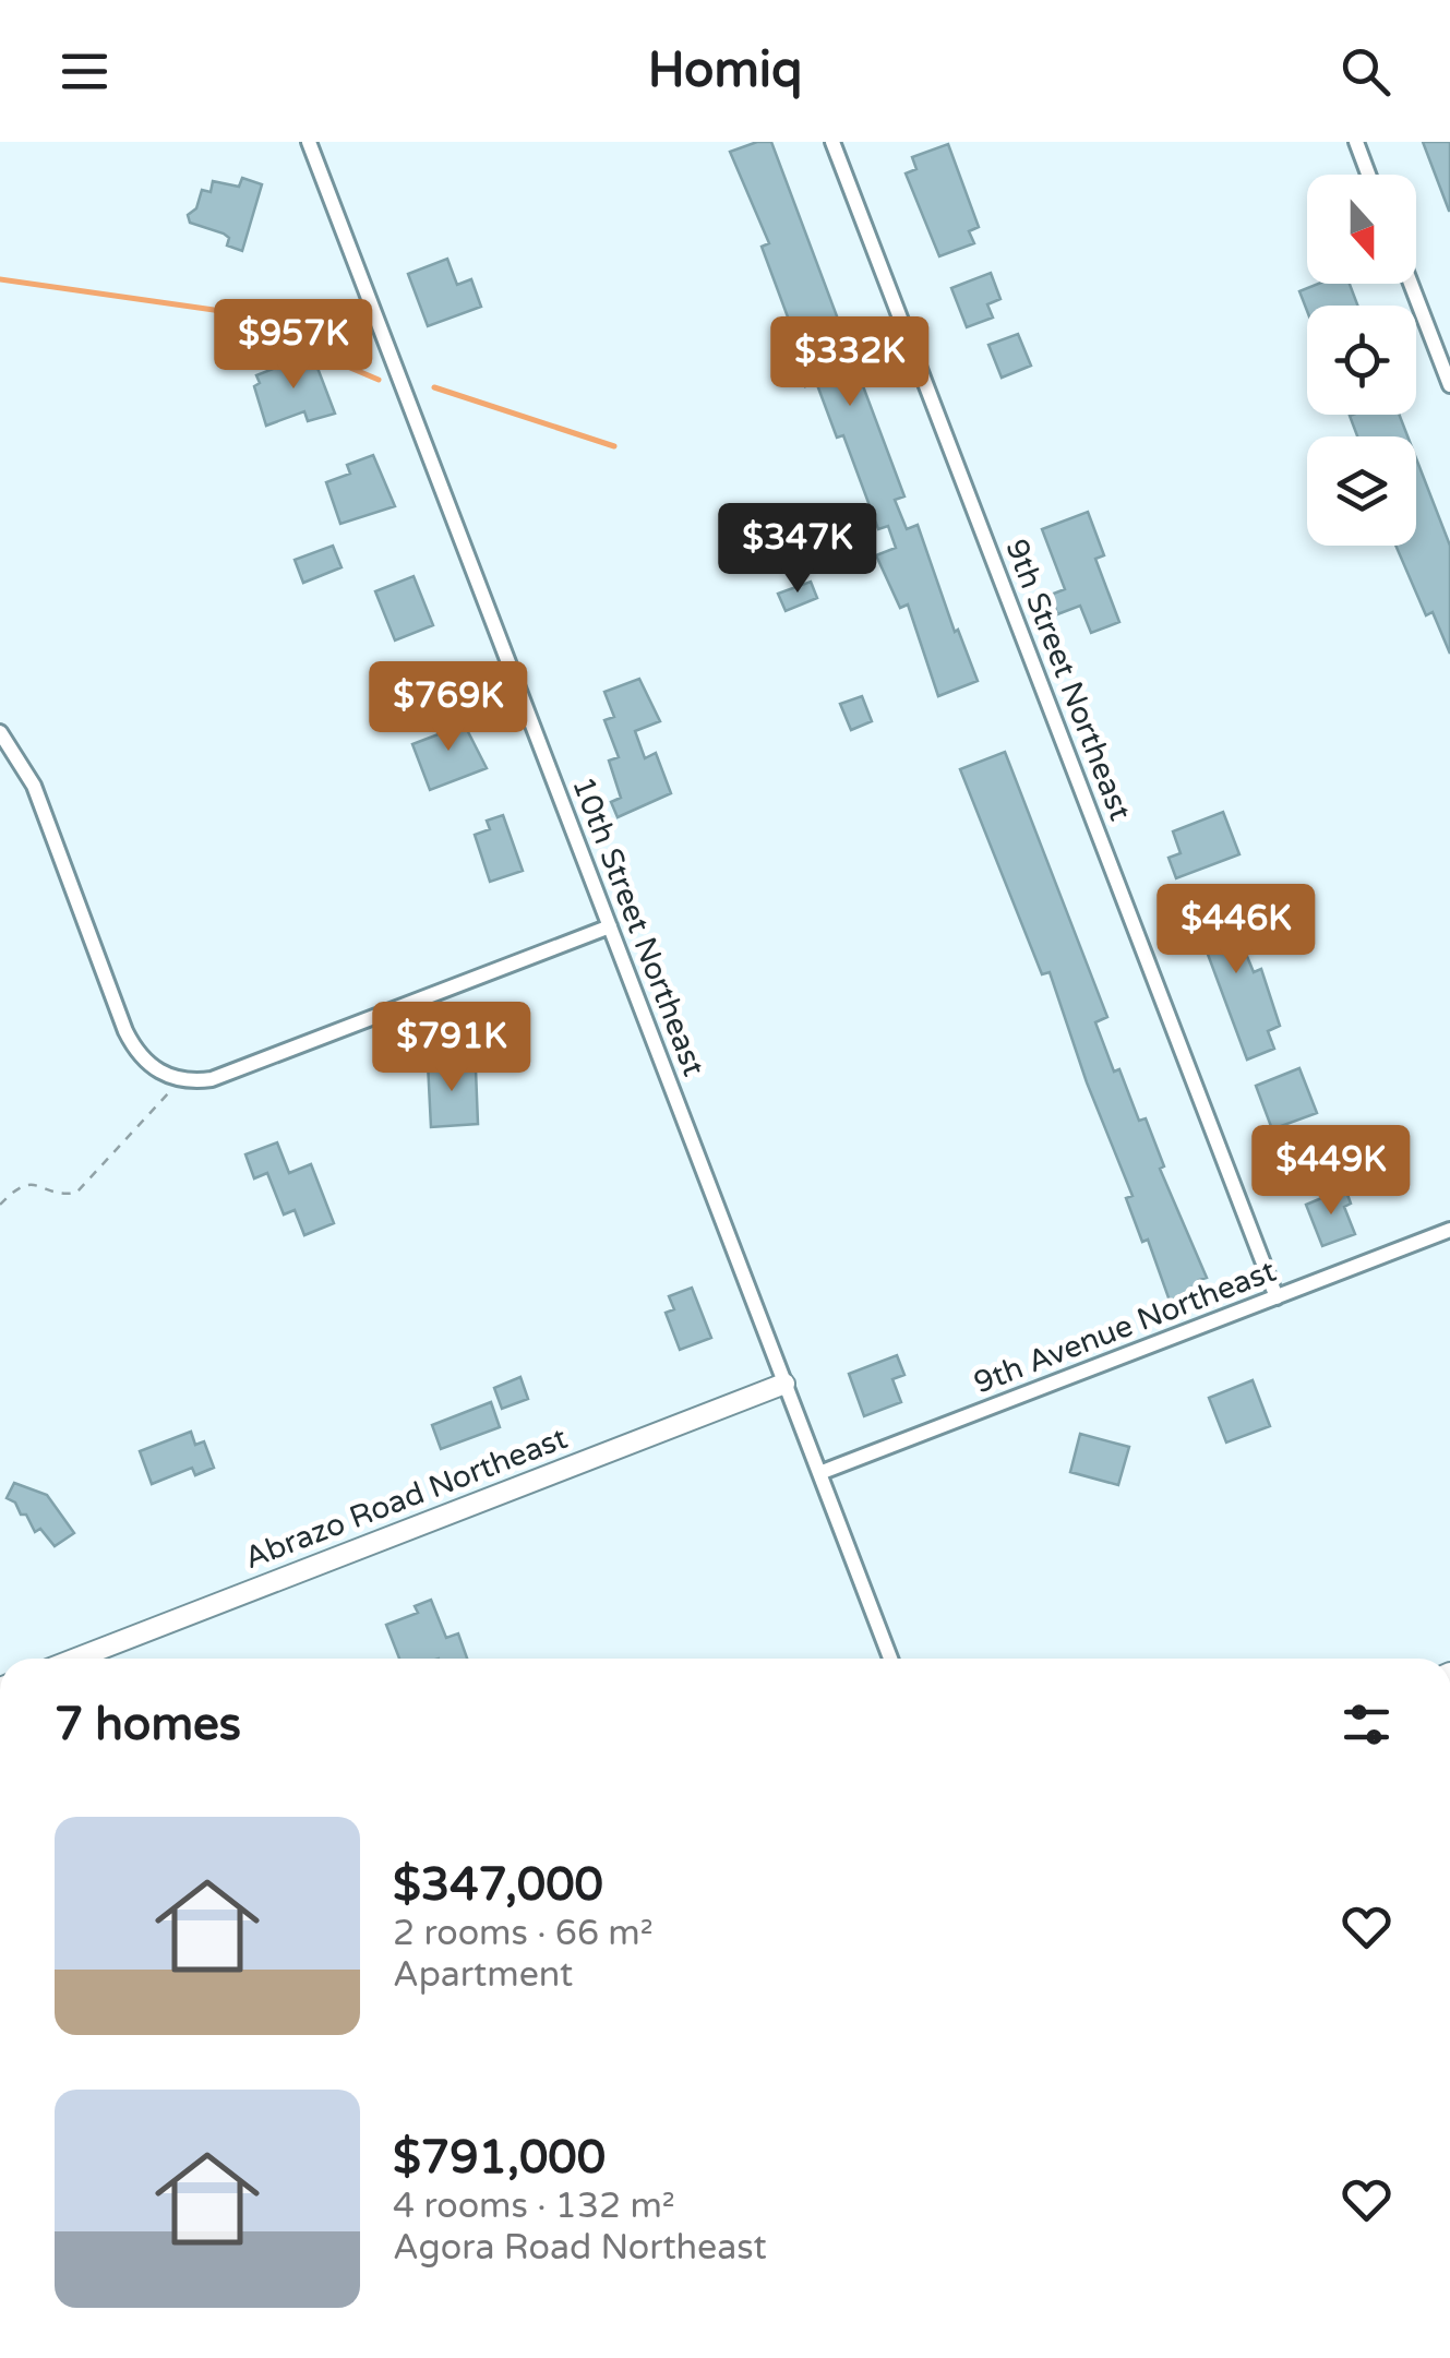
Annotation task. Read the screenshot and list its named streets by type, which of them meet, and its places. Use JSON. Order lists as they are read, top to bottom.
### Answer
{
  "streets": {
    "street": [
      "9th Street Northeast",
      "10th Street Northeast",
      "9th Avenue Northeast",
      "Abrazo Road Northeast"
    ]
  },
  "crossings": [
    ["9th Street Northeast", "9th Avenue Northeast"],
    ["10th Street Northeast", "9th Avenue Northeast"],
    ["10th Street Northeast", "Abrazo Road Northeast"]
  ],
  "north": "bottom",
  "page": {
    "header": "Homiq",
    "price": [
      "$957K",
      "$332K",
      "$347K",
      "$769K",
      "$446K",
      "$791K",
      "$449K"
    ],
    "heading": "7 homes",
    "list": [
      {
        "name": "$347,000",
        "note": "2 rooms · 66 m² · Apartment"
      },
      {
        "name": "$791,000",
        "note": "4 rooms · 132 m² · Agora Road Northeast"
      }
    ]
  }
}
